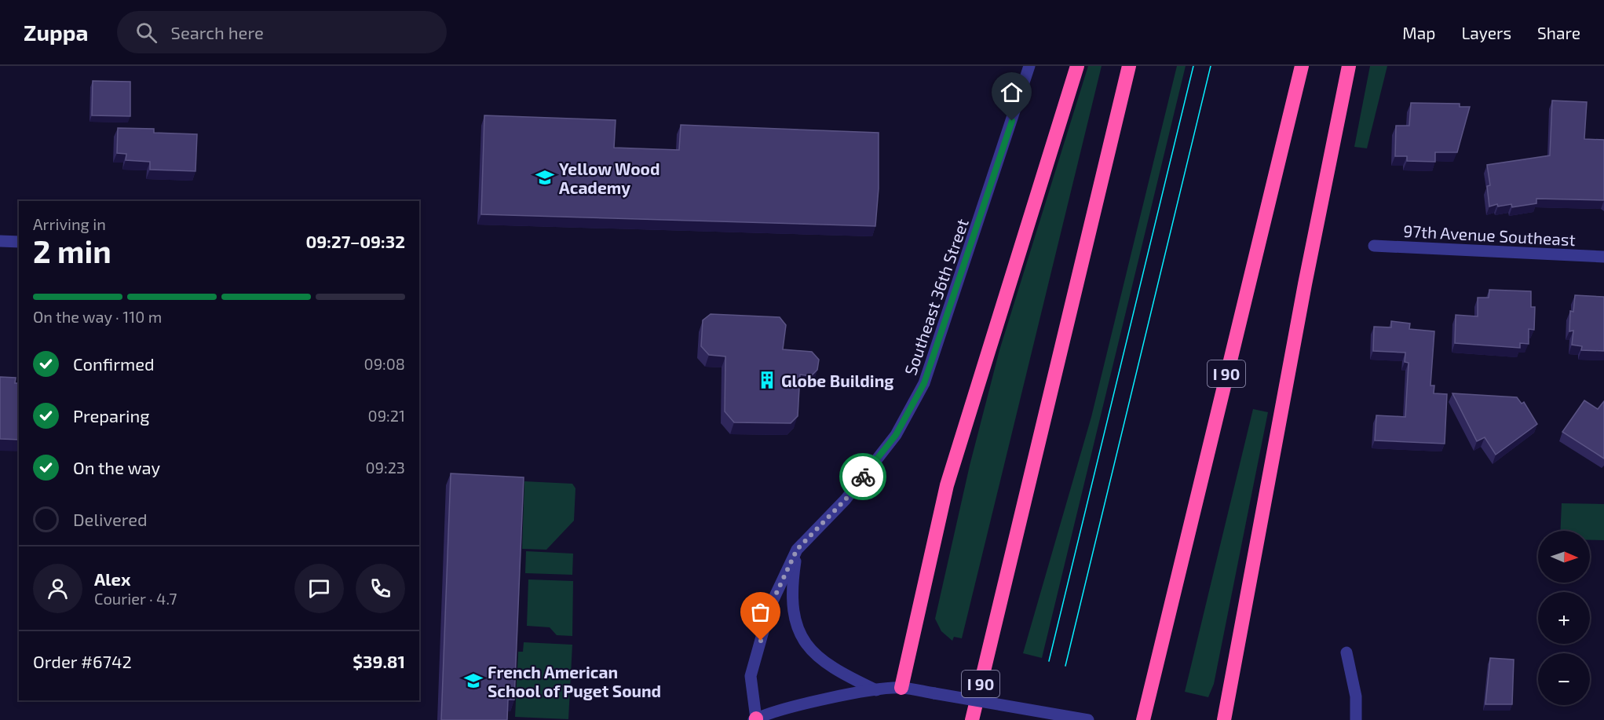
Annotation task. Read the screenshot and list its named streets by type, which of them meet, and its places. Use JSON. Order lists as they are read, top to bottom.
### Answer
{
  "streets": {
    "highway": ["I 90"],
    "street": ["97th Avenue Southeast", "Southeast 36th Street"]
  },
  "places": {
    "school or university": ["Yellow Wood Academy", "French American School of Puget Sound"],
    "building": ["Globe Building"]
  },
  "north": "right",
  "page": {
    "header": "Zuppa",
    "search": "Search here",
    "nav": ["Map", "Layers", "Share"],
    "heading": ["2 min", "Arriving in", "09:27–09:32"],
    "panel": [
      "Alex",
      "Courier · 4.7",
      "Order #6742",
      "$39.81"
    ],
    "bar": "On the way · 110 m",
    "list": [
      ["Confirmed", "09:08"],
      ["Preparing", "09:21"],
      ["On the way", "09:23"],
      "Delivered"
    ],
    "map_buttons": ["+", "−"]
  }
}
